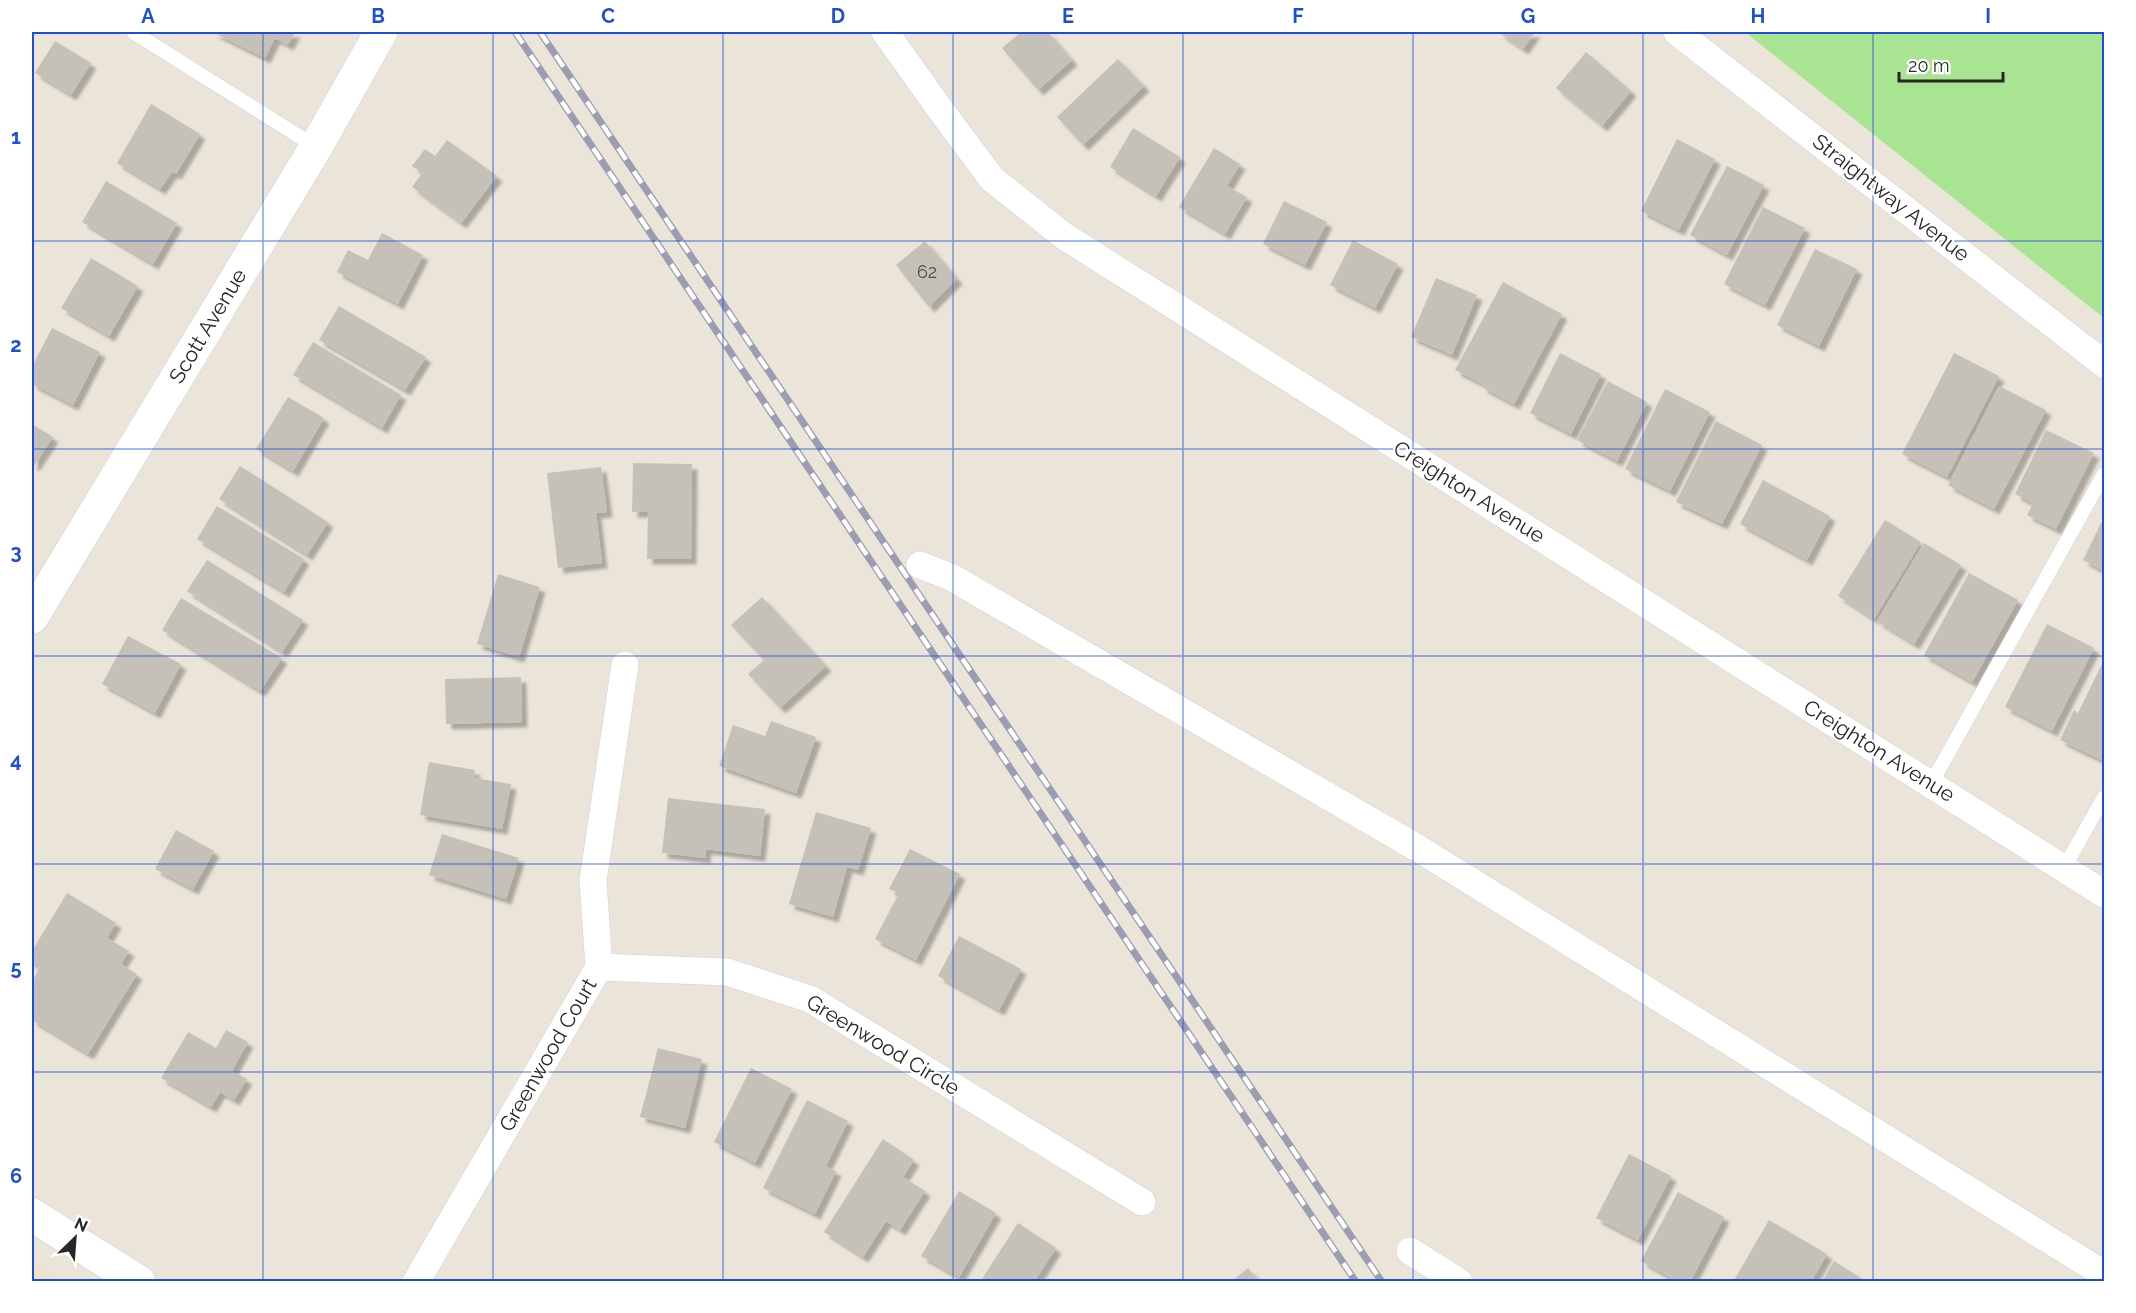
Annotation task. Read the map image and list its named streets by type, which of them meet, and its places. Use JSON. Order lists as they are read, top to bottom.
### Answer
{
  "streets": {
    "street": [
      "Straightway Avenue",
      "Scott Avenue",
      "Creighton Avenue",
      "Greenwood Circle",
      "Greenwood Court"
    ]
  },
  "crossings": [
    ["Greenwood Circle", "Greenwood Court"]
  ],
  "house_numbers": ["62"],
  "scale_bar": "20 m",
  "north": "top right",
  "grid": {
    "columns": [
      "A",
      "B",
      "C",
      "D",
      "E",
      "F",
      "G",
      "H",
      "I"
    ],
    "rows": [
      "1",
      "2",
      "3",
      "4",
      "5",
      "6"
    ]
  }
}
